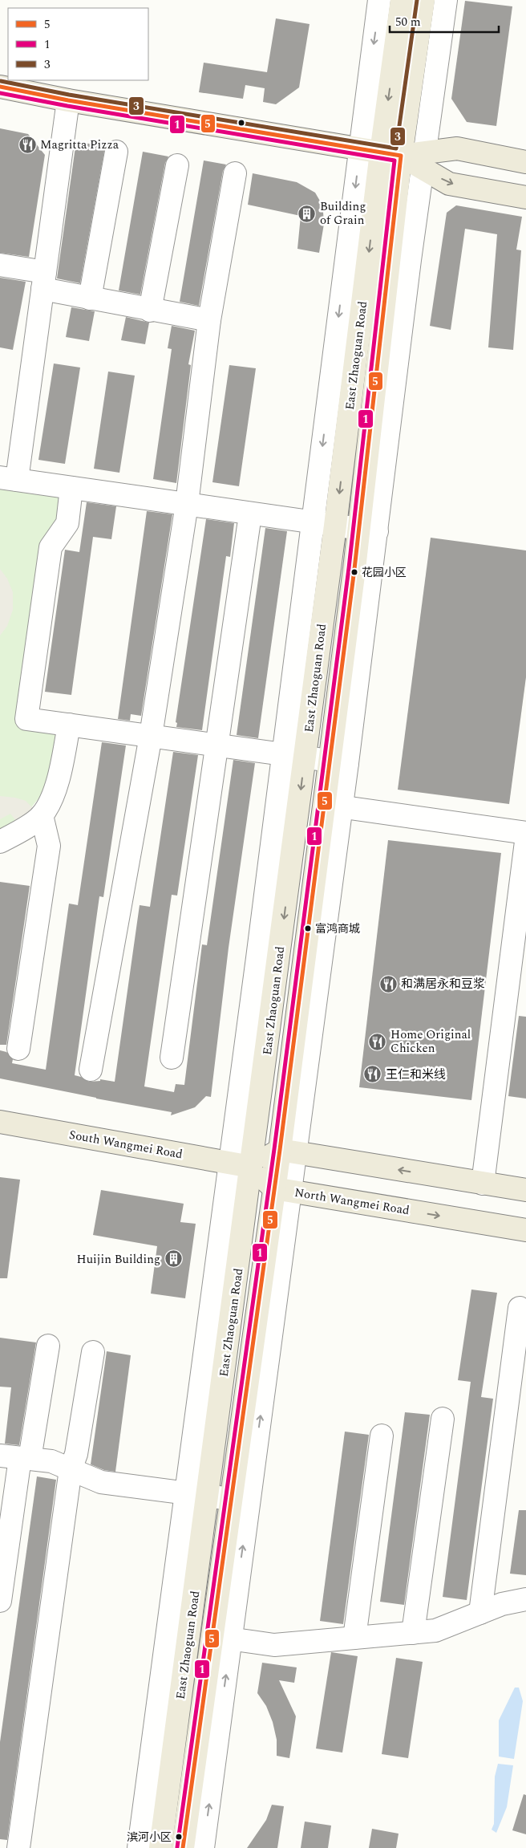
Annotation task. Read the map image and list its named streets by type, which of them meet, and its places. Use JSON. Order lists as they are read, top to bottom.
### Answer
{
  "streets": {
    "main road": ["East Zhaoguan Road", "South Wangmei Road", "North Wangmei Road"]
  },
  "crossings": [
    ["East Zhaoguan Road", "South Wangmei Road"],
    ["East Zhaoguan Road", "North Wangmei Road"]
  ],
  "places": {
    "restaurant": [
      "Magritta Pizza",
      "和满居永和豆浆",
      "Home Original Chicken",
      "王仁和米线"
    ],
    "building": ["Building of Grain", "Huijin Building"],
    "other": ["花园小区", "富鸿商城", "滨河小区"]
  },
  "lines": ["transit line 3", "transit line 5", "transit line 1"],
  "legend": ["5", "1", "3"],
  "scale_bar": "50 m"
}
